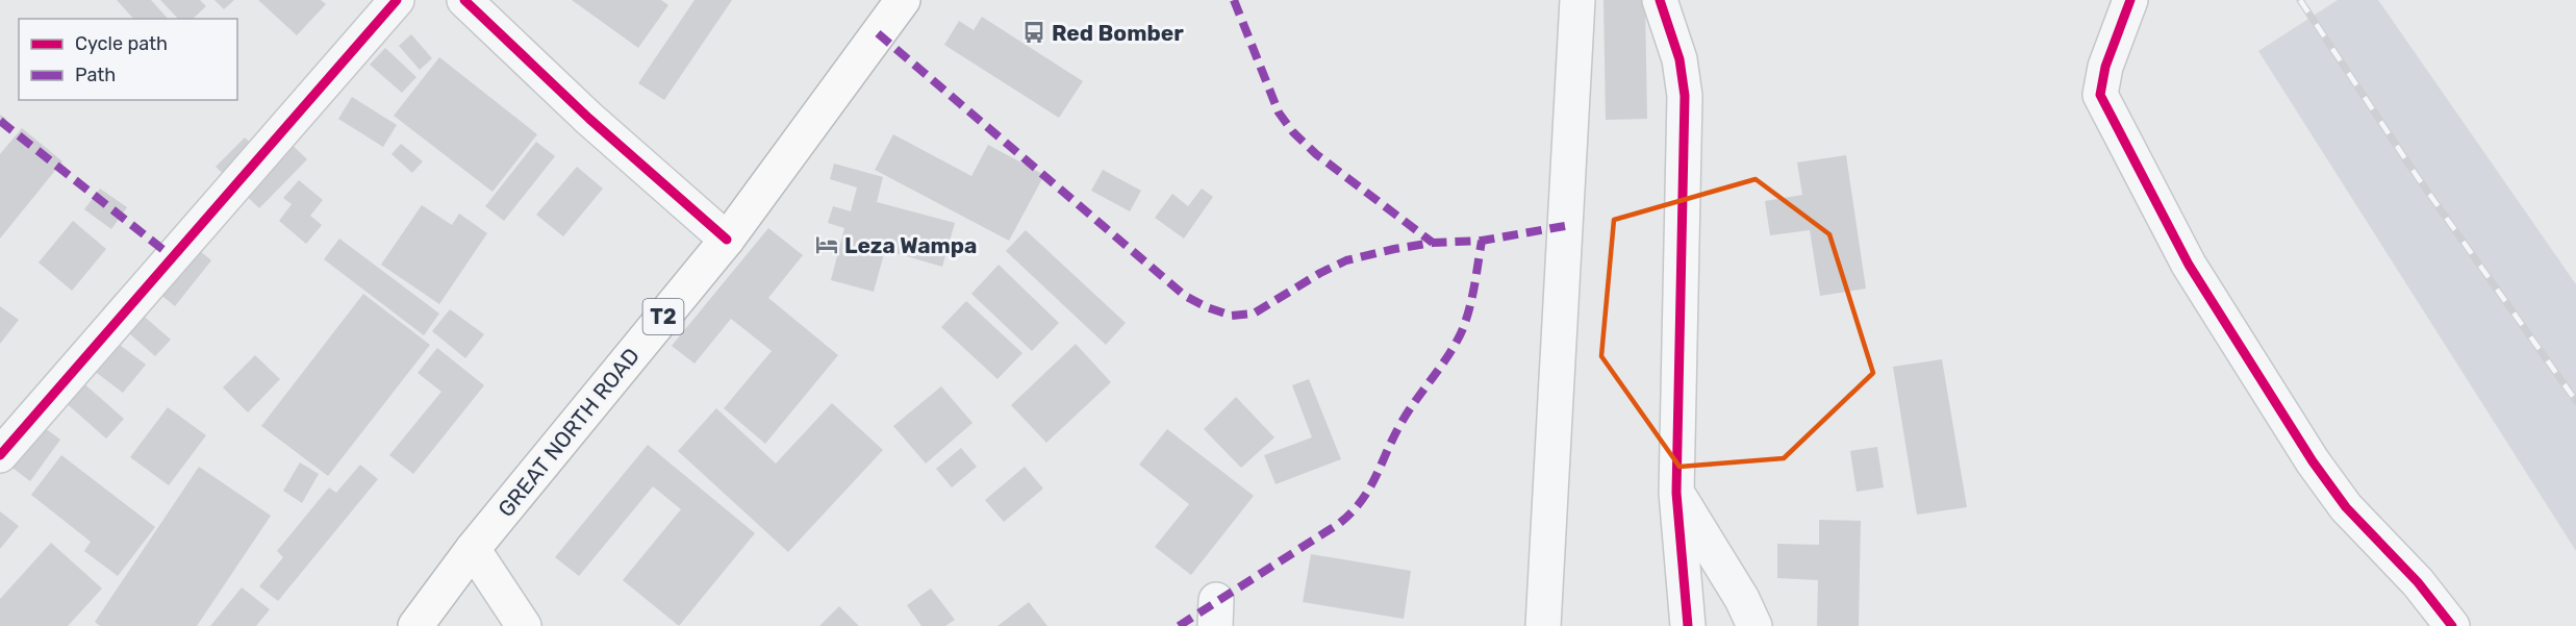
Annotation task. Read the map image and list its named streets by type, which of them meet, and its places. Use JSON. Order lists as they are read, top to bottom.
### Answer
{
  "streets": {
    "main road": ["T2", "GREAT NORTH ROAD"]
  },
  "places": {
    "bus stop": ["Red Bomber"],
    "hotel": ["Leza Wampa"]
  },
  "legend": ["Cycle path", "Path"]
}
